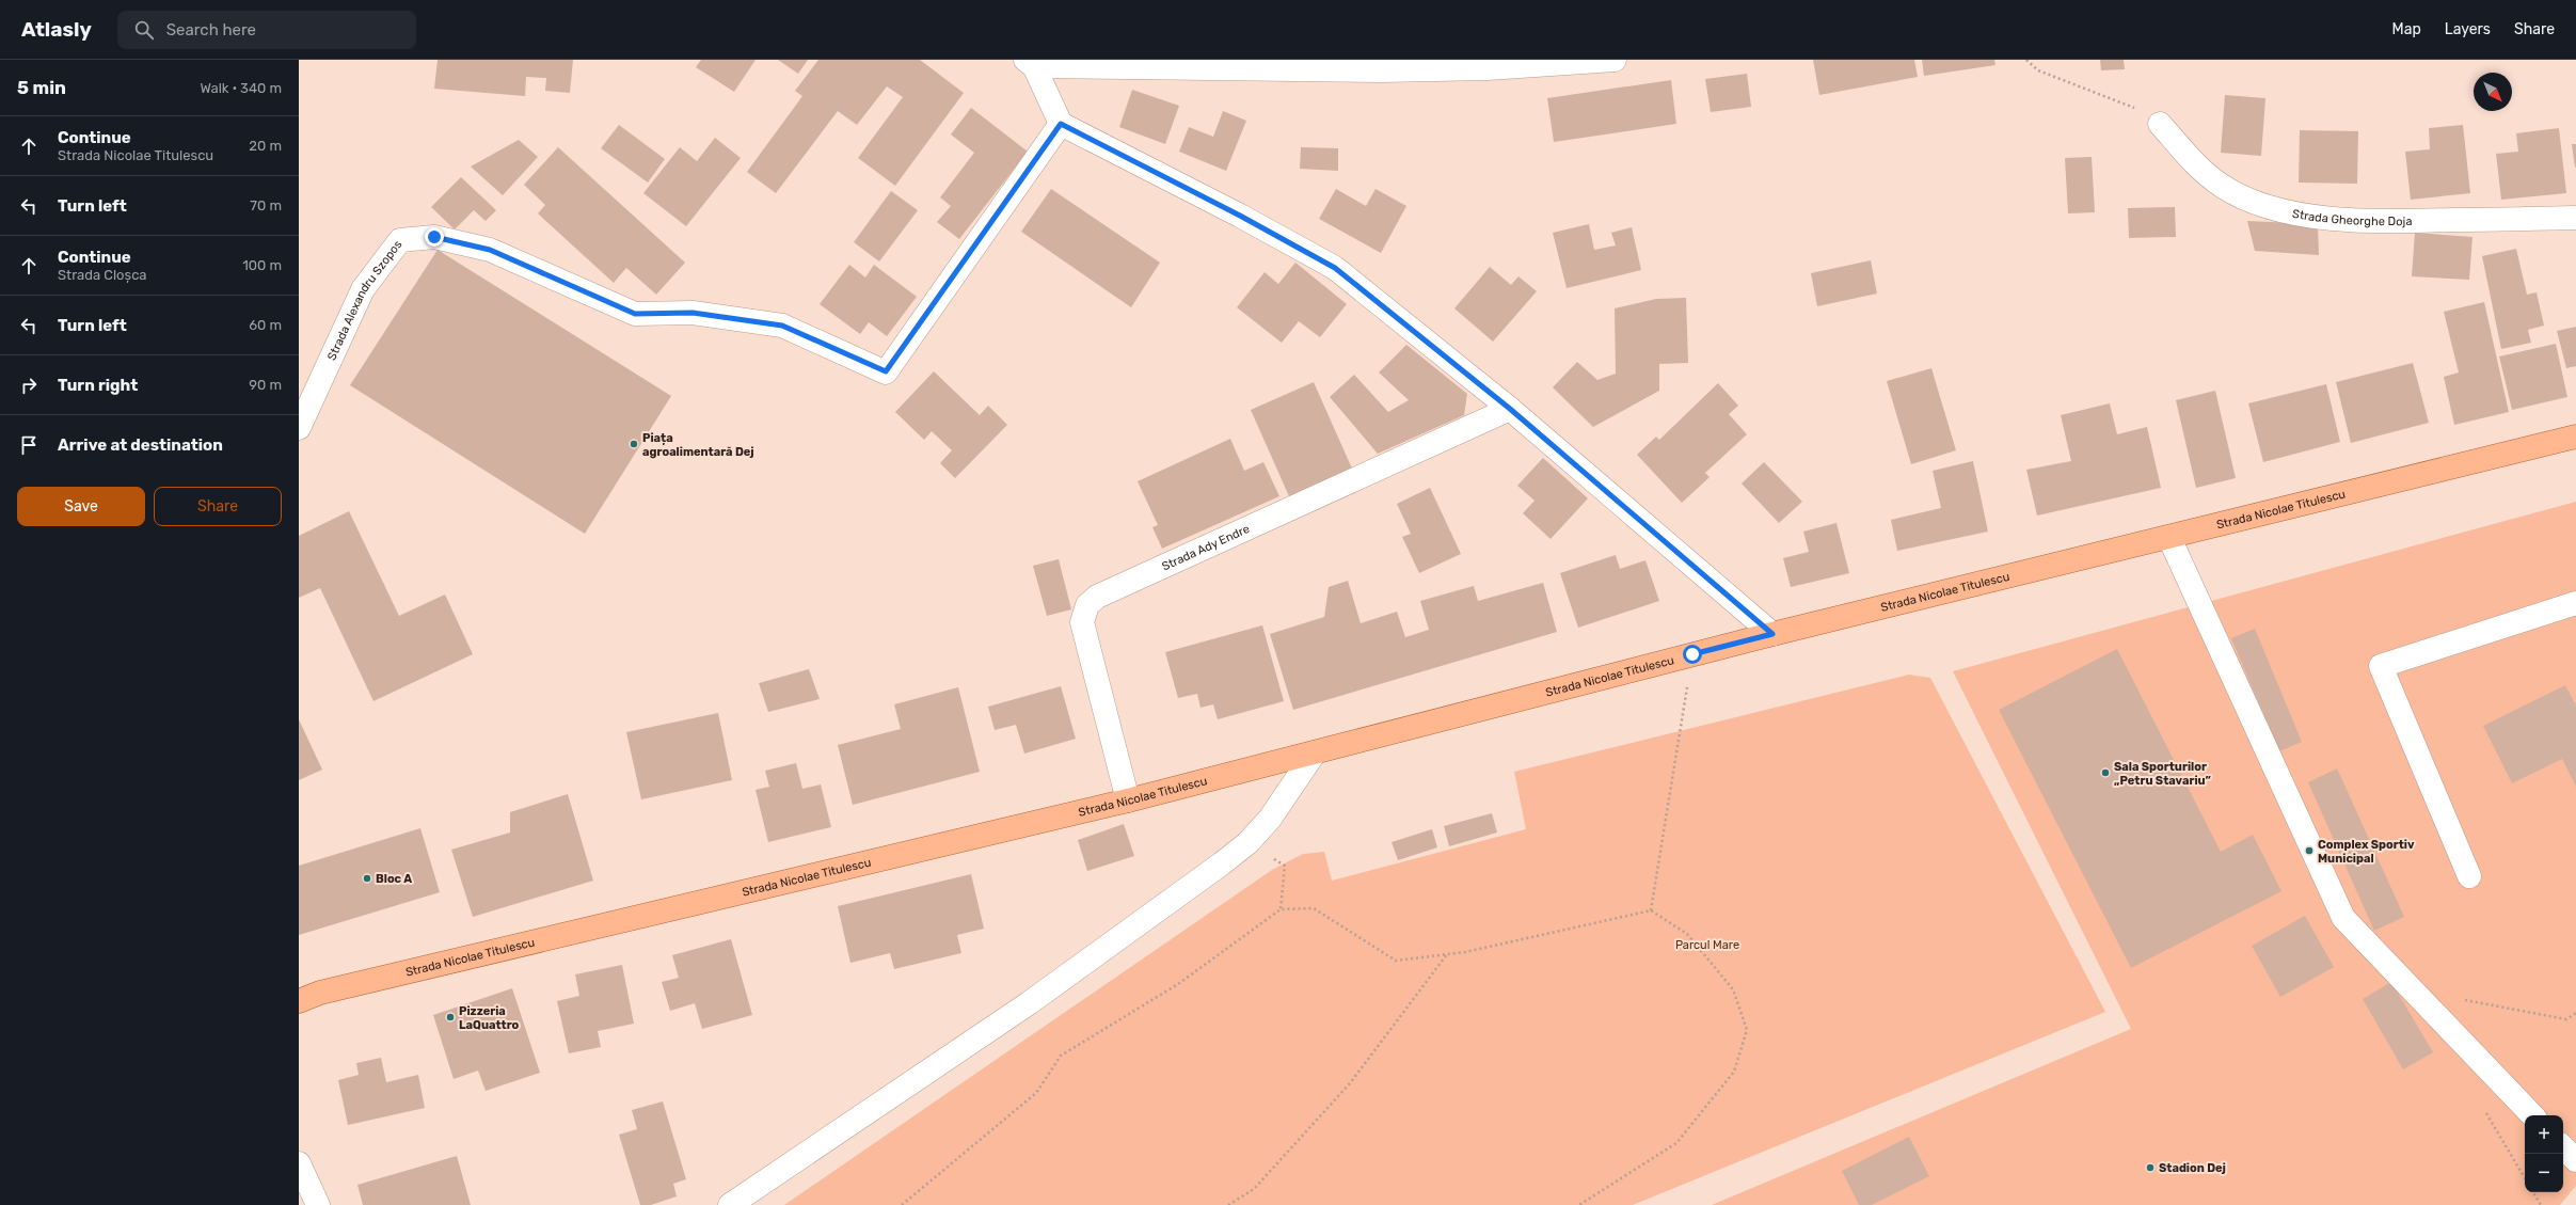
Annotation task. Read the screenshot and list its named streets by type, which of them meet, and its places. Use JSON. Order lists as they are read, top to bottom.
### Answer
{
  "streets": {
    "main road": ["Strada Nicolae Titulescu"],
    "street": ["Strada Gheorghe Doja", "Strada Alexandru Szopos", "Strada Ady Endre"]
  },
  "crossings": [
    ["Strada Nicolae Titulescu", "Strada Ady Endre"]
  ],
  "parks": ["Parcul Mare"],
  "places": [
    "Piața agroalimentară Dej",
    "Sala Sporturilor „Petru Stavariu”",
    "Complex Sportiv Municipal",
    "Bloc A",
    "Pizzeria LaQuattro",
    "Stadion Dej"
  ],
  "north": "bottom right",
  "page": {
    "header": "Atlasly",
    "search": "Search here",
    "nav": ["Map", "Layers", "Share"],
    "heading": ["5 min", "Walk · 340 m"],
    "list": [
      ["Continue", "Strada Nicolae Titulescu", "20 m"],
      ["Turn left", "70 m"],
      ["Continue", "Strada Cloșca", "100 m"],
      ["Turn left", "60 m"],
      ["Turn right", "90 m"],
      "Arrive at destination"
    ],
    "buttons": ["Save", "Share"],
    "map_buttons": ["+", "−"]
  }
}
